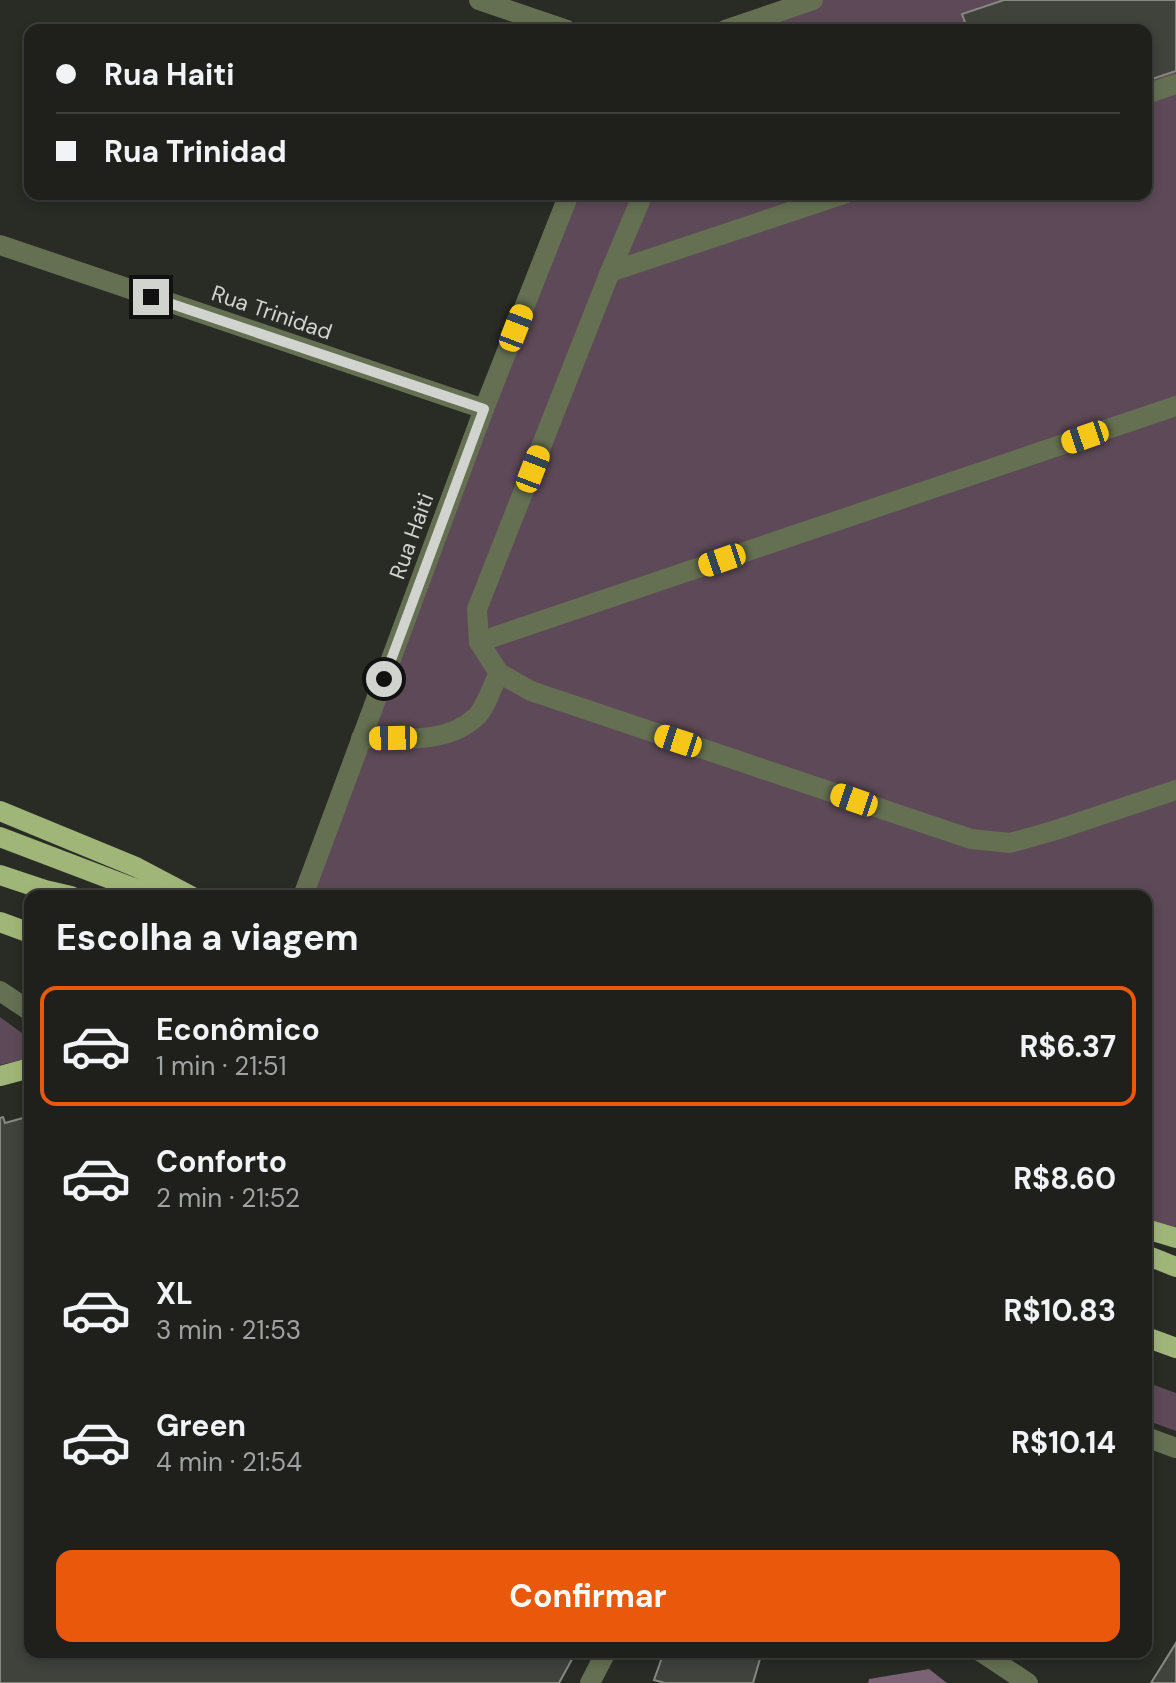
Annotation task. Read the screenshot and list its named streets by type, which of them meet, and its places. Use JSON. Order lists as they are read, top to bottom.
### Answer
{
  "streets": {
    "street": ["Rua Trinidad", "Rua Haiti"]
  },
  "crossings": [
    ["Rua Trinidad", "Rua Haiti"]
  ],
  "page": {
    "banner": ["Rua Haiti", "Rua Trinidad"],
    "heading": "Escolha a viagem",
    "list": [
      {
        "name": "Econômico",
        "note": "1 min · 21:51",
        "value": "R$6.37"
      },
      {
        "name": "Conforto",
        "note": "2 min · 21:52",
        "value": "R$8.60"
      },
      {
        "name": "XL",
        "note": "3 min · 21:53",
        "value": "R$10.83"
      },
      {
        "name": "Green",
        "note": "4 min · 21:54",
        "value": "R$10.14"
      }
    ],
    "buttons": "Confirmar"
  }
}
